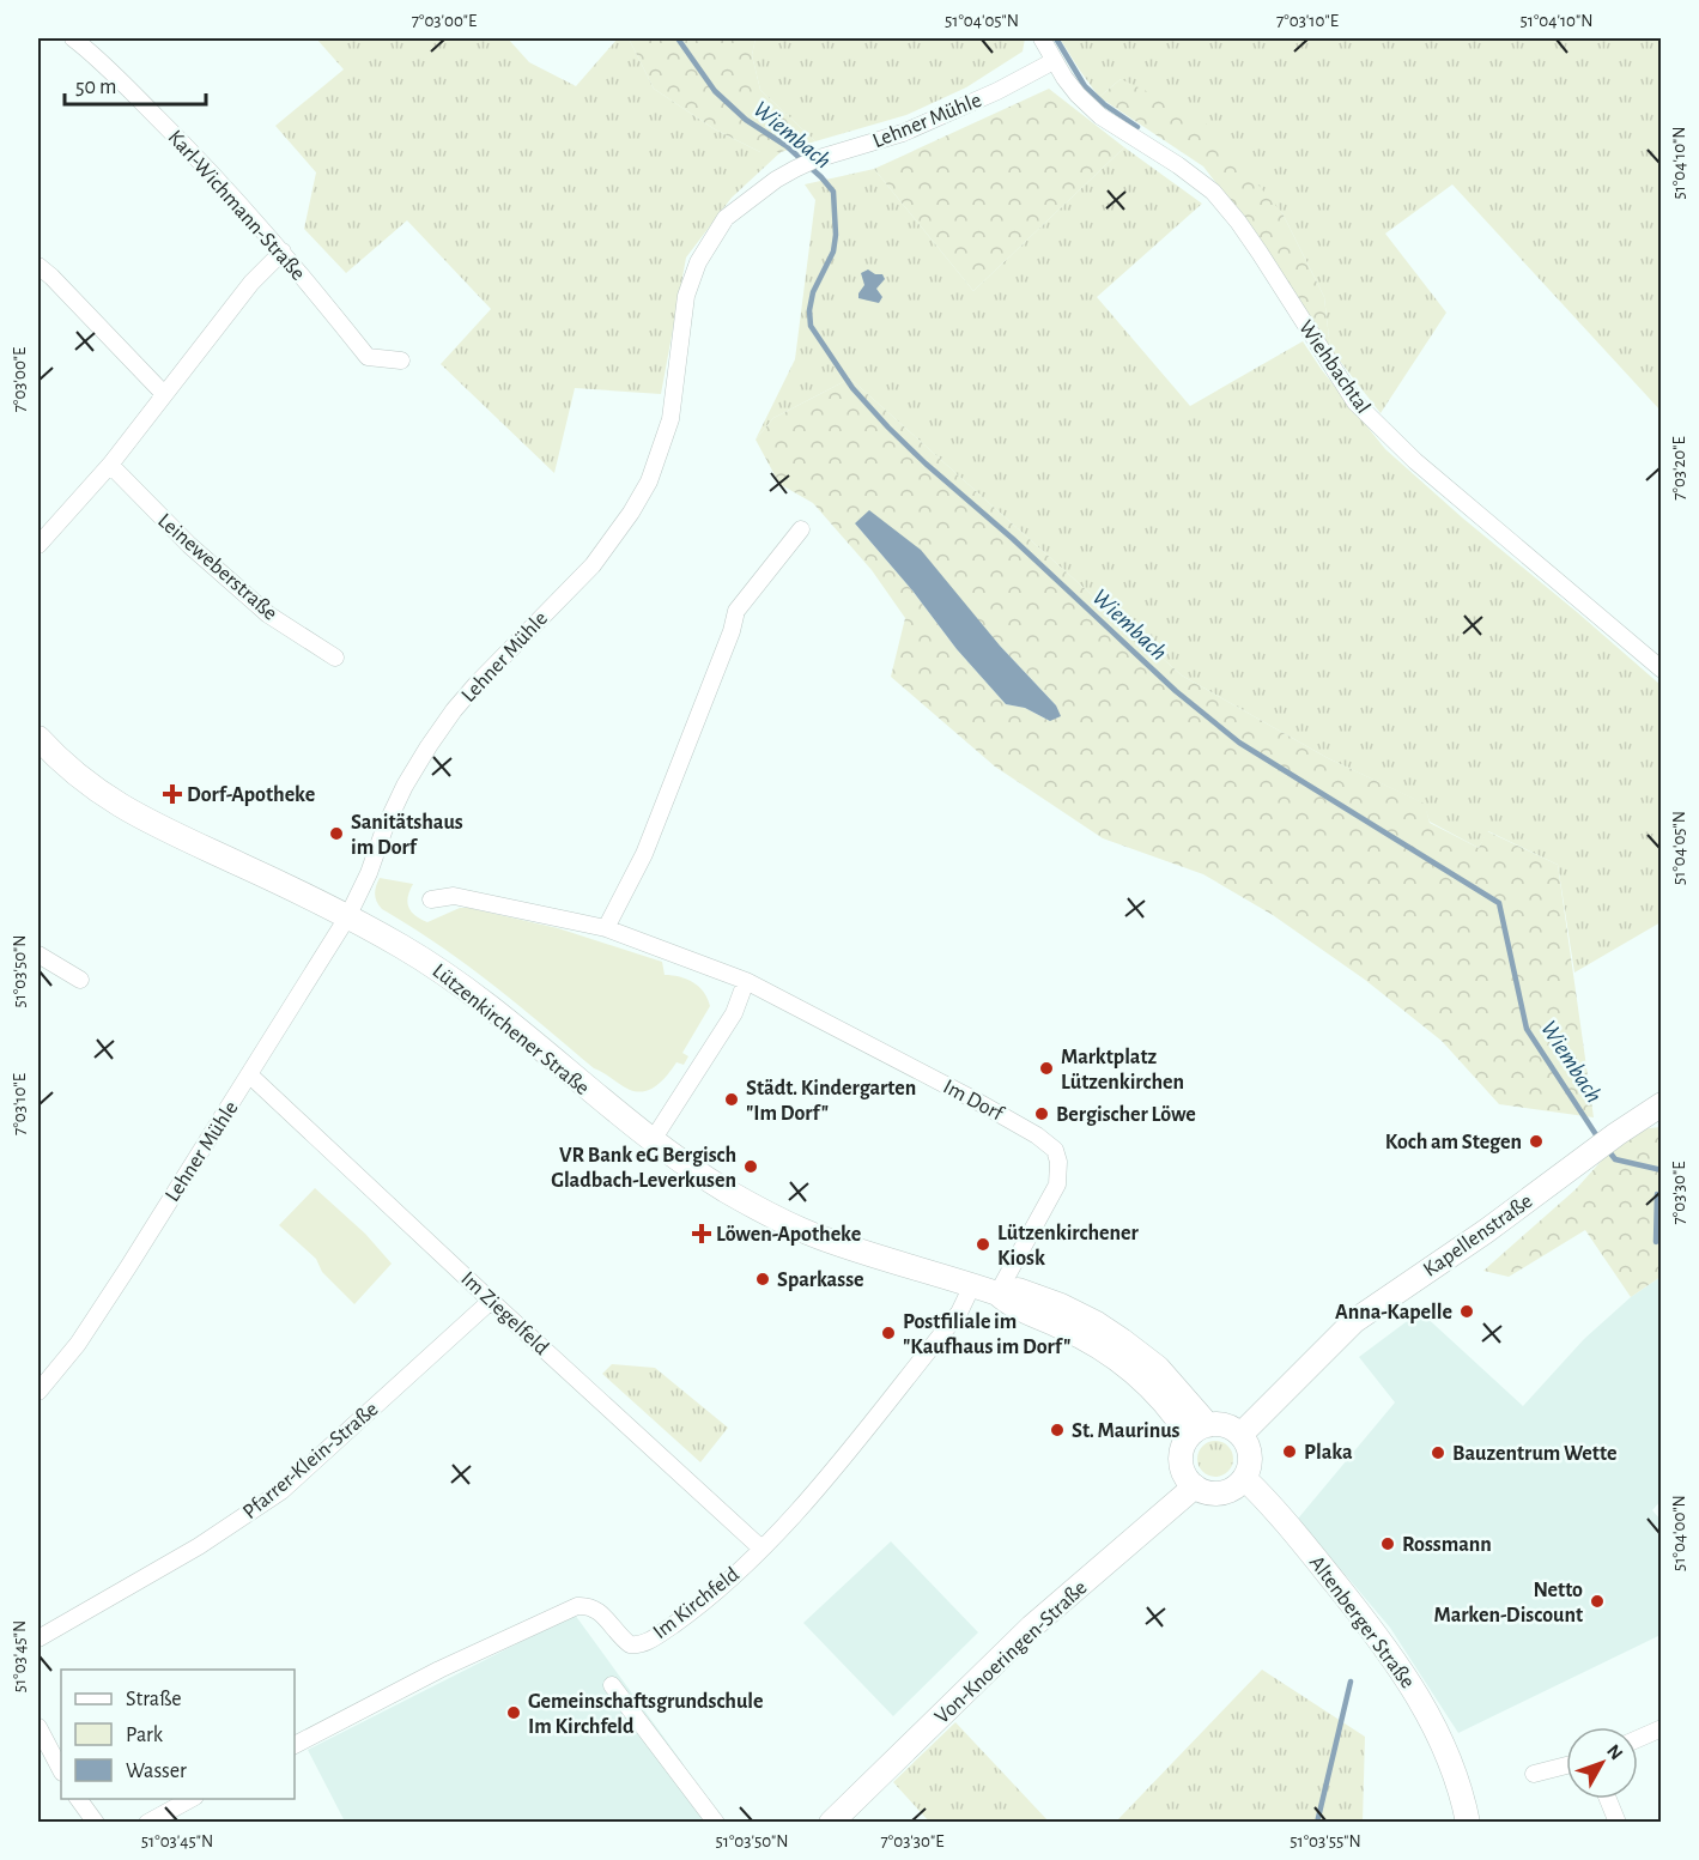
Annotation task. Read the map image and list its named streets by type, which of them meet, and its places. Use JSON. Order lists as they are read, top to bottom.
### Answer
{
  "streets": {
    "main road": [
      "Lützenkirchener Straße",
      "Kapellenstraße",
      "Altenberger Straße",
      "Von-Knoeringen-Straße"
    ],
    "street": [
      "Lehner Mühle",
      "Karl-Wichmann-Straße",
      "Wiehbachtal",
      "Leineweberstraße",
      "Im Dorf",
      "Im Ziegelfeld",
      "Pfarrer-Klein-Straße",
      "Im Kirchfeld"
    ]
  },
  "crossings": [
    ["Lehner Mühle", "Wiehbachtal"],
    ["Lehner Mühle", "Lützenkirchener Straße"],
    ["Lehner Mühle", "Im Ziegelfeld"],
    ["Lützenkirchener Straße", "Im Dorf"],
    ["Lützenkirchener Straße", "Kapellenstraße"],
    ["Lützenkirchener Straße", "Im Kirchfeld"],
    ["Lützenkirchener Straße", "Altenberger Straße"],
    ["Lützenkirchener Straße", "Von-Knoeringen-Straße"],
    ["Kapellenstraße", "Altenberger Straße"],
    ["Kapellenstraße", "Von-Knoeringen-Straße"],
    ["Im Ziegelfeld", "Pfarrer-Klein-Straße"],
    ["Im Ziegelfeld", "Im Kirchfeld"],
    ["Altenberger Straße", "Von-Knoeringen-Straße"]
  ],
  "water": ["Wiembach"],
  "places": {
    "health": ["Dorf-Apotheke", "Löwen-Apotheke"],
    "other": [
      "Sanitätshaus im Dorf",
      "Marktplatz Lützenkirchen",
      "Städt. Kindergarten \"Im Dorf\"",
      "Bergischer Löwe",
      "Koch am Stegen",
      "VR Bank eG Bergisch Gladbach-Leverkusen",
      "Lützenkirchener Kiosk",
      "Sparkasse",
      "Anna-Kapelle",
      "Postfiliale im \"Kaufhaus im Dorf\"",
      "St. Maurinus",
      "Plaka",
      "Bauzentrum Wette",
      "Rossmann",
      "Netto Marken-Discount",
      "Gemeinschaftsgrundschule Im Kirchfeld"
    ]
  },
  "legend": ["Straße", "Park", "Wasser"],
  "scale_bar": "50 m",
  "north": "top right",
  "coordinates": [
    "7°03'00\"E",
    "51°04'05\"N",
    "7°03'10\"E",
    "51°04'10\"N",
    "7°03'20\"E",
    "51°03'50\"N",
    "7°03'30\"E",
    "51°04'00\"N",
    "51°03'45\"N",
    "51°03'55\"N"
  ]
}
